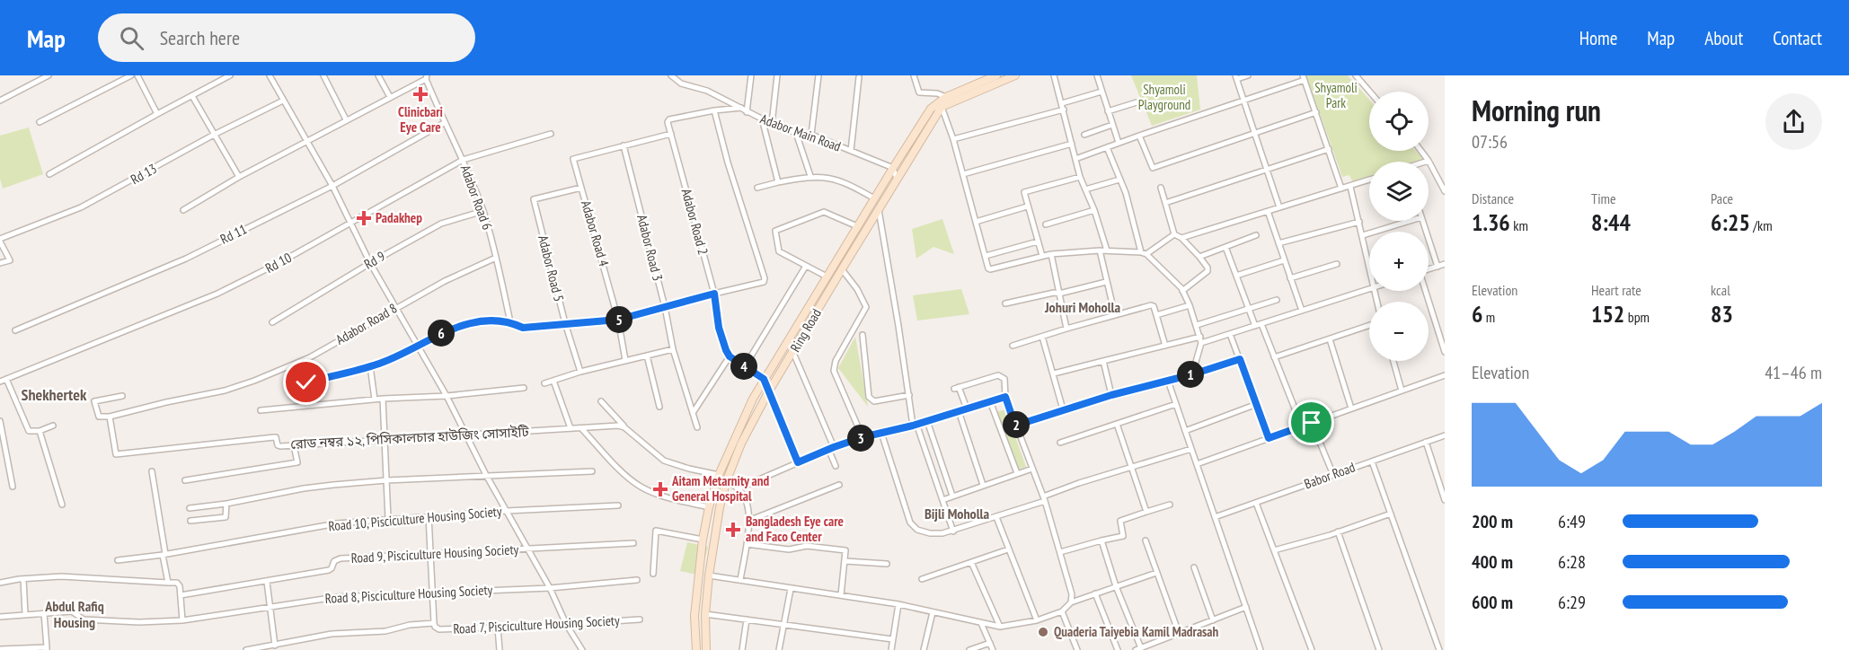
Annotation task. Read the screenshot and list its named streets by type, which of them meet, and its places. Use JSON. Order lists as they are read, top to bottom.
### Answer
{
  "streets": {
    "main road": ["Ring Road"],
    "street": [
      "Adabor Main Road",
      "Rd 13",
      "Adabor Road 6",
      "Adabor Road 2",
      "Adabor Road 4",
      "Rd 11",
      "Adabor Road 3",
      "Rd 9",
      "Rd 10",
      "Adabor Road 5",
      "Adabor Road 8",
      "রোড নম্বর ১২, পিসিকালচার হাউজিং সোসাইটি",
      "Babor Road",
      "Road 10, Pisciculture Housing Society",
      "Road 9, Pisciculture Housing Society",
      "Road 8, Pisciculture Housing Society",
      "Road 7, Pisciculture Housing Society"
    ]
  },
  "crossings": [
    ["Adabor Main Road", "Ring Road"],
    ["Adabor Road 6", "Rd 11"],
    ["Adabor Road 6", "Rd 9"],
    ["Adabor Road 6", "Rd 10"],
    ["Adabor Road 6", "Adabor Road 8"],
    ["Adabor Road 4", "Adabor Road 3"],
    ["Adabor Road 4", "Adabor Road 5"],
    ["Adabor Road 8", "রোড নম্বর ১২, পিসিকালচার হাউজিং সোসাইটি"]
  ],
  "districts": [
    "Johuri Moholla",
    "Shekhertek",
    "Bijli Moholla",
    "Abdul Rafiq Housing"
  ],
  "parks": ["Shyamoli Park", "Shyamoli Playground"],
  "places": {
    "health": [
      "Clinicbari Eye Care",
      "Padakhep",
      "Aitam Metarnity and General Hospital",
      "Bangladesh Eye care and Faco Center"
    ],
    "other": ["Quaderia Taiyebia Kamil Madrasah"]
  },
  "page": {
    "header": "Map",
    "search": "Search here",
    "nav": [
      "Home",
      "Map",
      "About",
      "Contact"
    ],
    "heading": ["Morning run", "07:56"],
    "map_buttons": ["+", "−"],
    "stats": [
      ["Distance", "1.36 km"],
      ["Time", "8:44"],
      ["Pace", "6:25 /km"],
      ["Elevation", "6 m"],
      ["Heart rate", "152 bpm"],
      ["kcal", "83"]
    ],
    "pins": [
      "5",
      "6",
      "4",
      "1",
      "2",
      "3"
    ],
    "chart": ["Elevation", "41–46 m"],
    "list": [
      {
        "name": "200 m",
        "note": "6:49"
      },
      {
        "name": "400 m",
        "note": "6:28"
      },
      {
        "name": "600 m",
        "note": "6:29"
      }
    ]
  }
}
